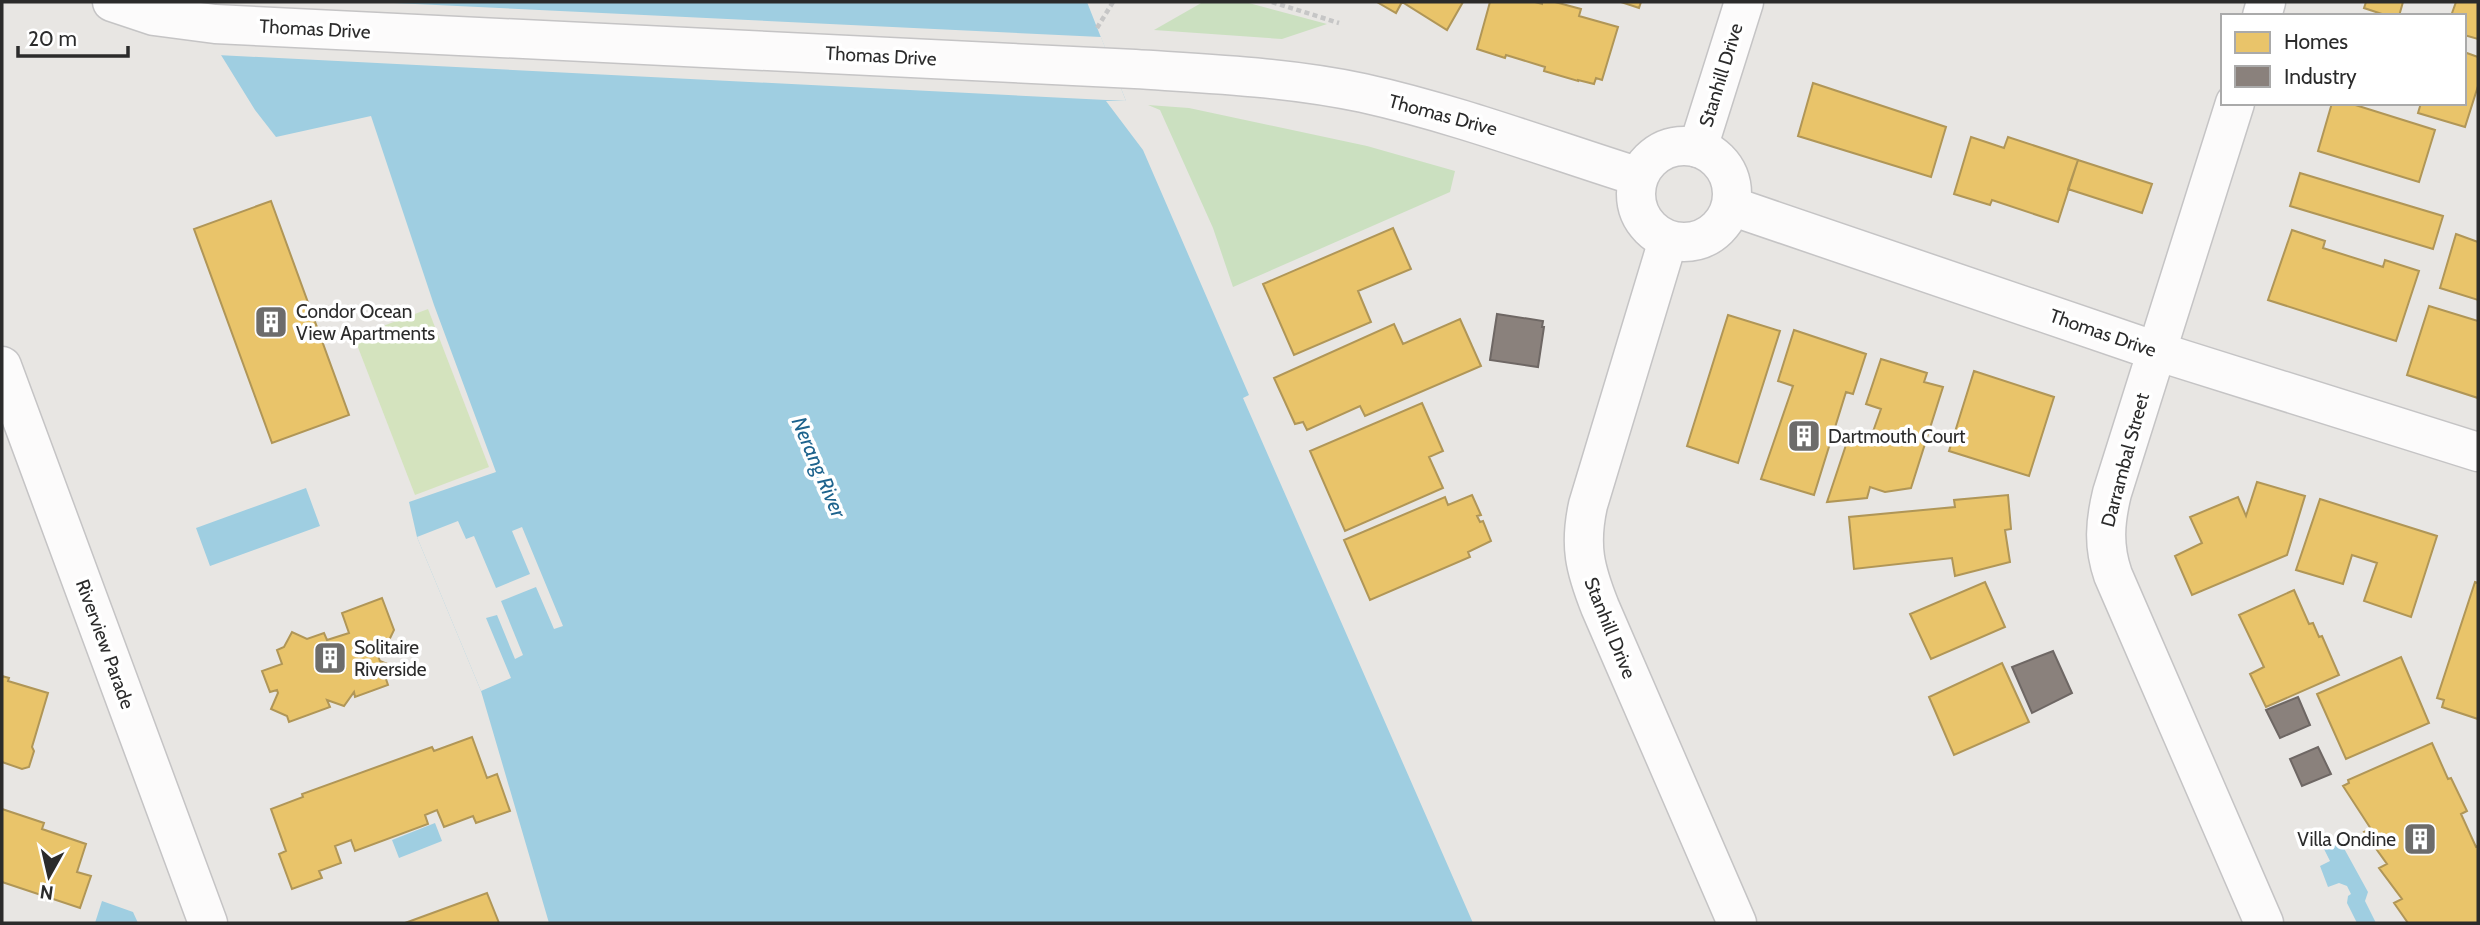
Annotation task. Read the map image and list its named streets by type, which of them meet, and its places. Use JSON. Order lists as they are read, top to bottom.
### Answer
{
  "streets": {
    "main road": [
      "Thomas Drive",
      "Stanhill Drive",
      "Darrambal Street",
      "Riverview Parade"
    ]
  },
  "crossings": [
    ["Thomas Drive", "Stanhill Drive"],
    ["Thomas Drive", "Darrambal Street"]
  ],
  "water": ["Nerang River"],
  "places": {
    "building": [
      "Condor Ocean View Apartments",
      "Dartmouth Court",
      "Solitaire Riverside",
      "Villa Ondine"
    ]
  },
  "legend": ["Homes", "Industry"],
  "scale_bar": "20 m",
  "north": "bottom"
}
